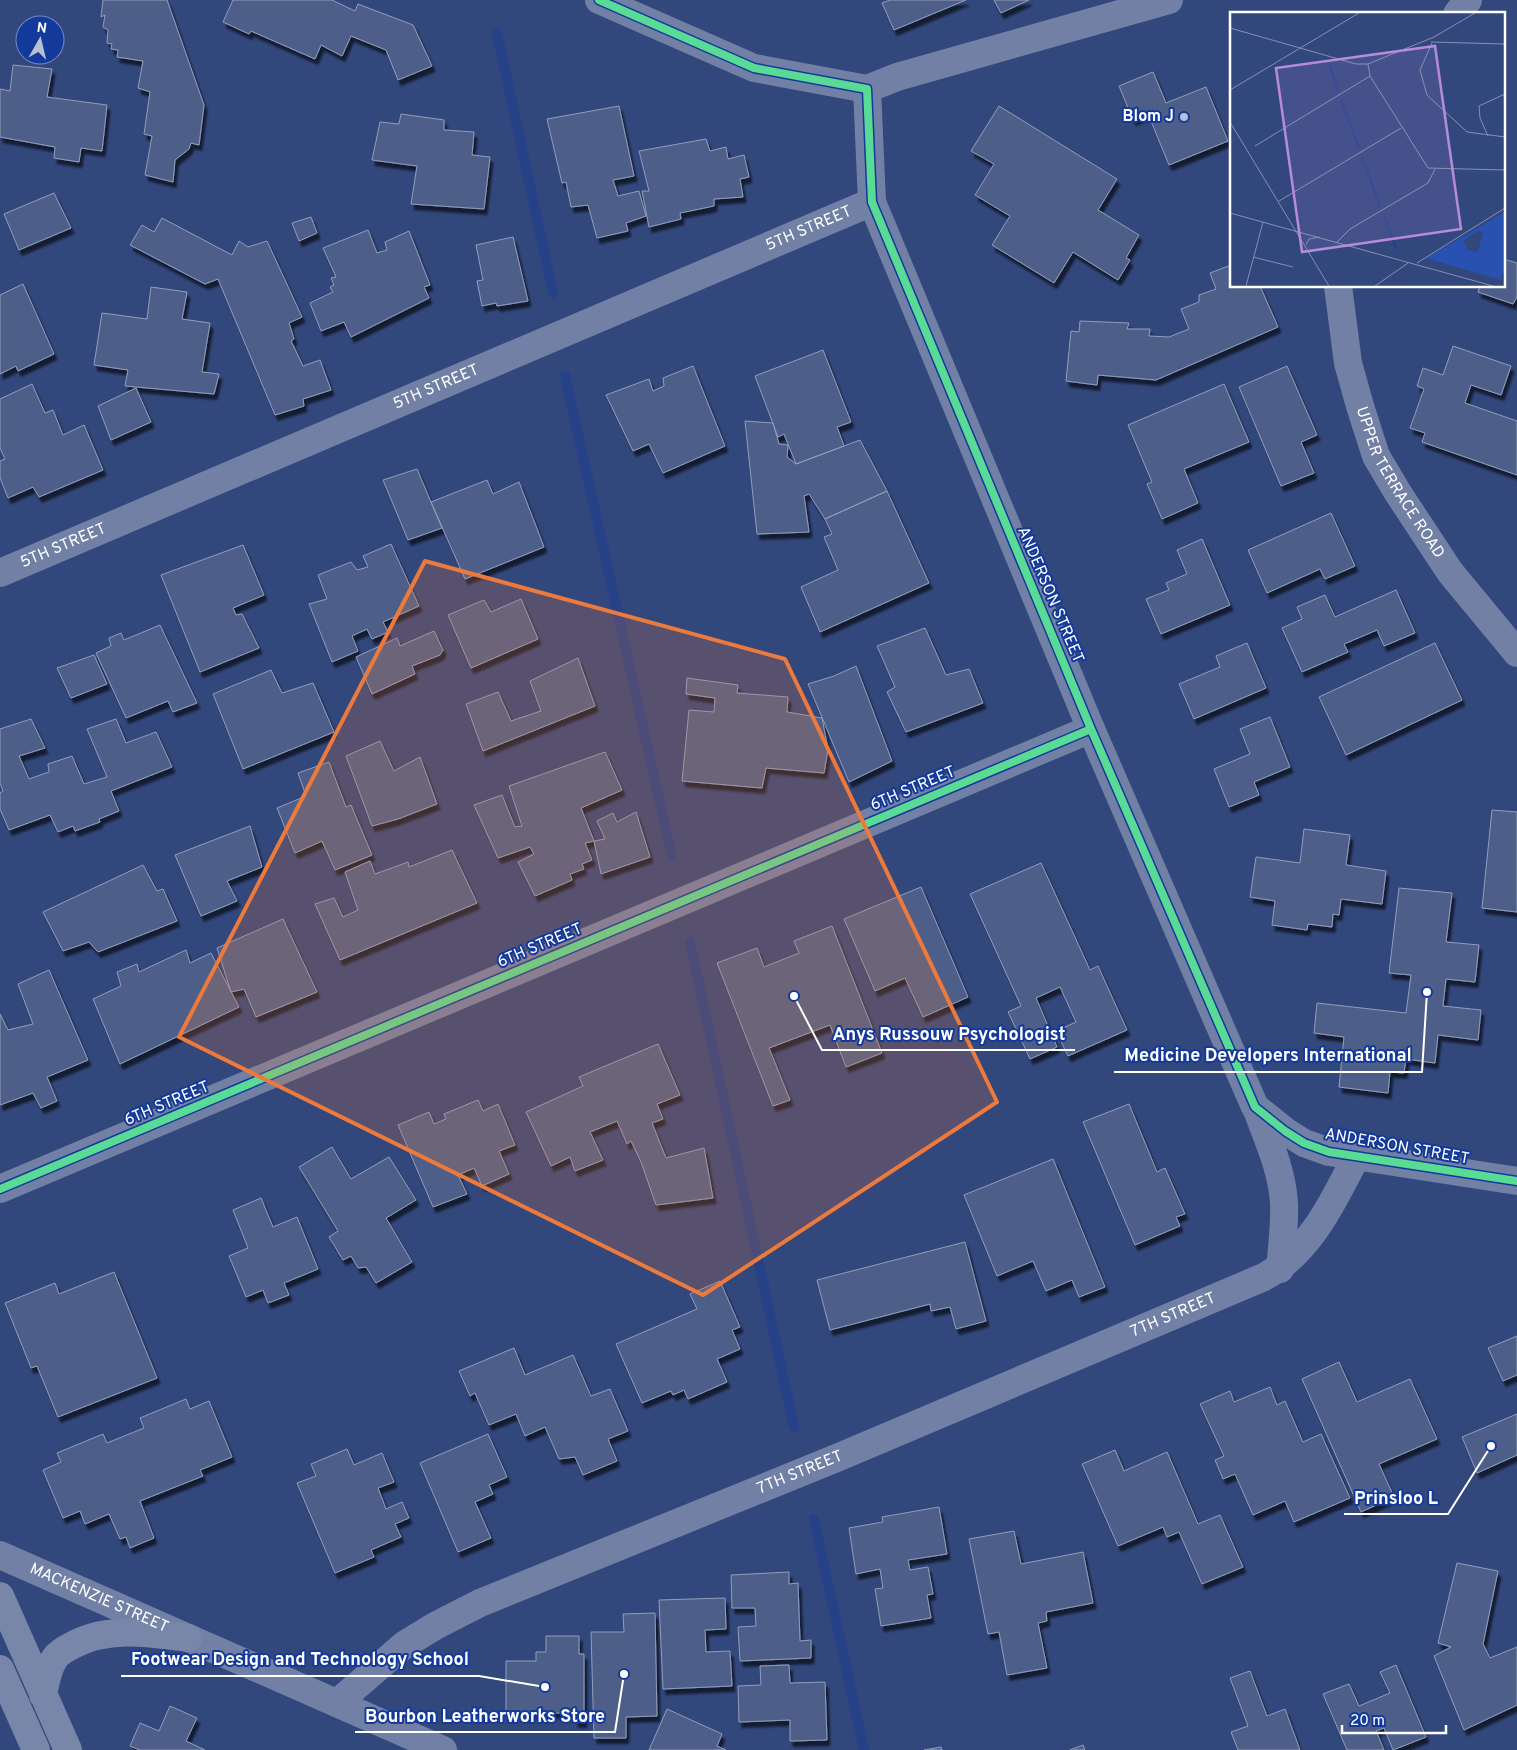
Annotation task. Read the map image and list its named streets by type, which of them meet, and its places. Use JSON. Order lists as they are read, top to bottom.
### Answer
{
  "streets": {
    "street": [
      "5TH STREET",
      "UPPER TERRACE ROAD",
      "ANDERSON STREET",
      "6TH STREET",
      "7TH STREET",
      "MACKENZIE STREET"
    ]
  },
  "crossings": [
    ["5TH STREET", "ANDERSON STREET"],
    ["ANDERSON STREET", "6TH STREET"],
    ["ANDERSON STREET", "7TH STREET"],
    ["7TH STREET", "MACKENZIE STREET"]
  ],
  "places": [
    "Blom J",
    "Medicine Developers International",
    "Anys Russouw Psychologist",
    "Prinsloo L",
    "Bourbon Leatherworks Store",
    "Footwear Design and Technology School"
  ],
  "scale_bar": "20 m",
  "north": "top"
}
